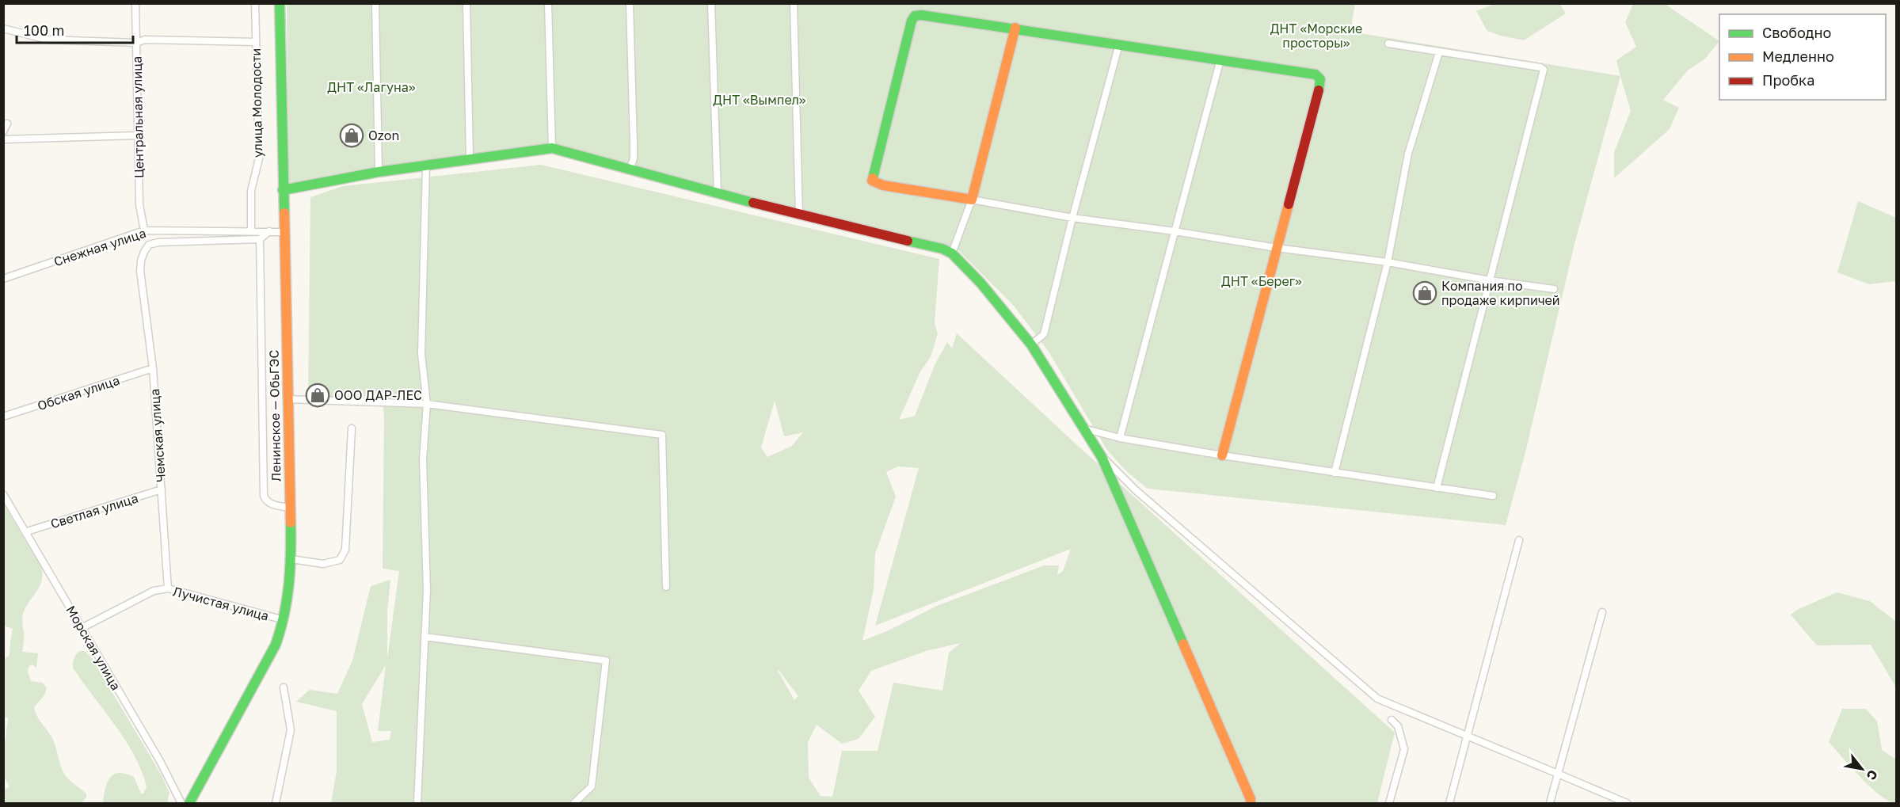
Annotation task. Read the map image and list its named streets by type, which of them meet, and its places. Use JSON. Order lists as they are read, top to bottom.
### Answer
{
  "streets": {
    "street": [
      "улица Молодости",
      "Центральная улица",
      "Снежная улица",
      "Обская улица",
      "Ленинское — ОбьГЭС",
      "Чемская улица",
      "Светлая улица",
      "Лучистая улица",
      "Морская улица"
    ]
  },
  "crossings": [
    ["улица Молодости", "Снежная улица"],
    ["Центральная улица", "Снежная улица"],
    ["Снежная улица", "Ленинское — ОбьГЭС"],
    ["Обская улица", "Чемская улица"],
    ["Ленинское — ОбьГЭС", "Лучистая улица"],
    ["Чемская улица", "Светлая улица"],
    ["Чемская улица", "Лучистая улица"],
    ["Светлая улица", "Морская улица"],
    ["Лучистая улица", "Морская улица"]
  ],
  "parks": [
    "ДНТ «Морские просторы»",
    "ДНТ «Лагуна»",
    "ДНТ «Вымпел»",
    "ДНТ «Берег»"
  ],
  "places": {
    "shop": ["Ozon", "Компания по продаже кирпичей", "ООО ДАР-ЛЕС"]
  },
  "legend": ["Свободно", "Медленно", "Пробка"],
  "scale_bar": "100 m",
  "north": "bottom right"
}
